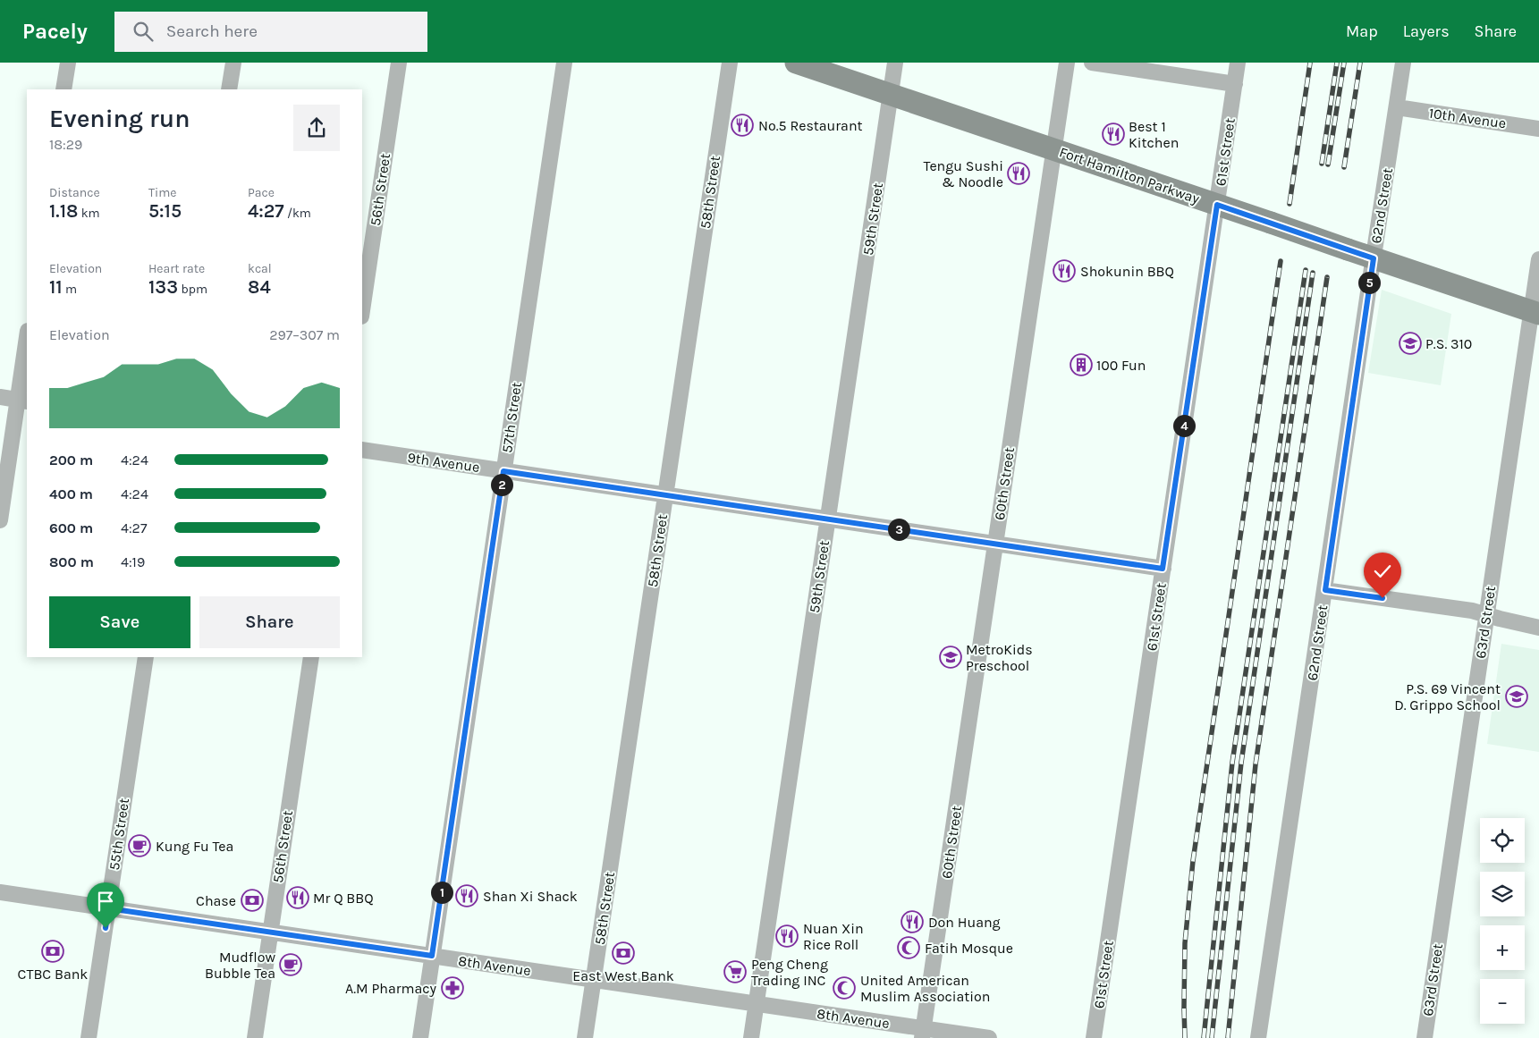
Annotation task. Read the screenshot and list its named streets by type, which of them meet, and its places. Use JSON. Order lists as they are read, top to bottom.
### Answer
{
  "streets": {
    "main road": ["Fort Hamilton Parkway"],
    "street": [
      "10th Avenue",
      "61st Street",
      "56th Street",
      "58th Street",
      "62nd Street",
      "59th Street",
      "57th Street",
      "9th Avenue",
      "60th Street",
      "63rd Street",
      "55th Street",
      "8th Avenue"
    ]
  },
  "crossings": [
    ["10th Avenue", "62nd Street"],
    ["61st Street", "Fort Hamilton Parkway"],
    ["61st Street", "9th Avenue"],
    ["Fort Hamilton Parkway", "62nd Street"],
    ["Fort Hamilton Parkway", "59th Street"],
    ["Fort Hamilton Parkway", "60th Street"],
    ["Fort Hamilton Parkway", "63rd Street"],
    ["56th Street", "8th Avenue"],
    ["58th Street", "9th Avenue"],
    ["58th Street", "8th Avenue"],
    ["59th Street", "9th Avenue"],
    ["59th Street", "8th Avenue"],
    ["57th Street", "9th Avenue"],
    ["57th Street", "8th Avenue"],
    ["9th Avenue", "60th Street"],
    ["60th Street", "8th Avenue"],
    ["55th Street", "8th Avenue"]
  ],
  "places": {
    "restaurant": [
      "No.5 Restaurant",
      "Best 1 Kitchen",
      "Tengu Sushi & Noodle",
      "Shokunin BBQ",
      "Shan Xi Shack",
      "Mr Q BBQ",
      "Don Huang",
      "Nuan Xin Rice Roll"
    ],
    "school or university": ["P.S. 310", "MetroKids Preschool", "P.S. 69 Vincent D. Grippo School"],
    "building": ["100 Fun"],
    "cafe": ["Kung Fu Tea", "Mudflow Bubble Tea"],
    "bank": ["Chase", "CTBC Bank", "East West Bank"],
    "mosque": ["Fatih Mosque", "United American Muslim Association"],
    "supermarket": ["Peng Cheng Trading INC"],
    "pharmacy": ["A.M Pharmacy"]
  },
  "page": {
    "header": "Pacely",
    "search": "Search here",
    "nav": ["Map", "Layers", "Share"],
    "heading": ["Evening run", "18:29"],
    "stats": [
      ["Distance", "1.18 km"],
      ["Time", "5:15"],
      ["Pace", "4:27 /km"],
      ["Elevation", "11 m"],
      ["Heart rate", "133 bpm"],
      ["kcal", "84"]
    ],
    "pins": [
      "5",
      "4",
      "2",
      "3",
      "1"
    ],
    "chart": ["Elevation", "297–307 m"],
    "list": [
      {
        "name": "200 m",
        "note": "4:24"
      },
      {
        "name": "400 m",
        "note": "4:24"
      },
      {
        "name": "600 m",
        "note": "4:27"
      },
      {
        "name": "800 m",
        "note": "4:19"
      }
    ],
    "buttons": ["Save", "Share"],
    "map_buttons": ["+", "−"]
  }
}
